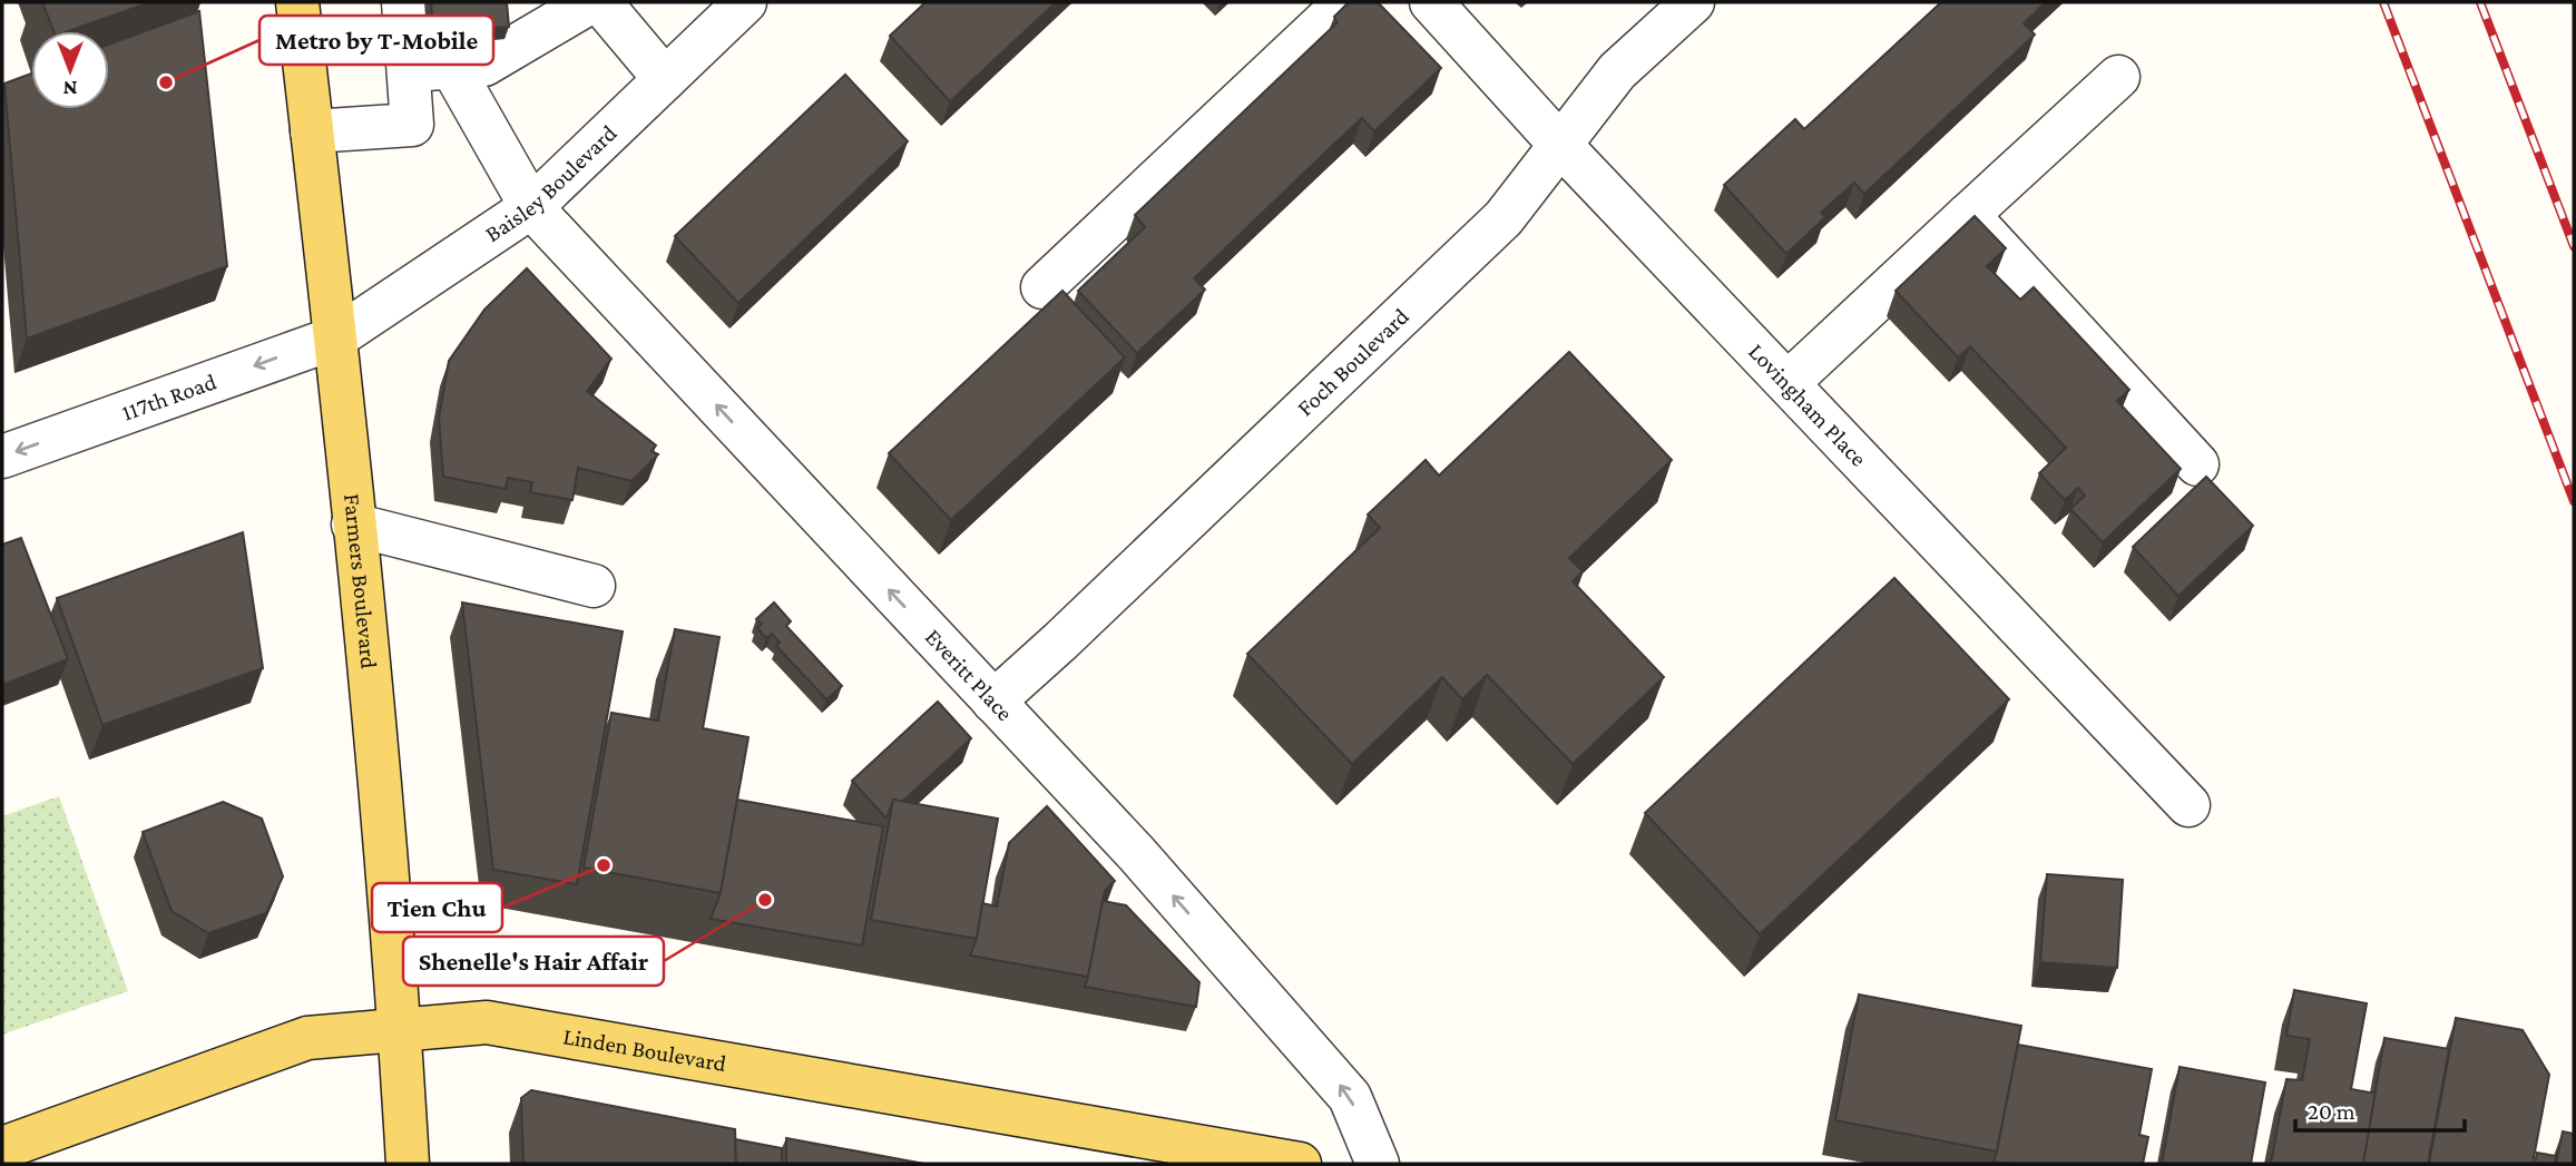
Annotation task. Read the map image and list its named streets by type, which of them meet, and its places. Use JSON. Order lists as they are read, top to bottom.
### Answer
{
  "streets": {
    "main road": ["Farmers Boulevard", "Linden Boulevard"],
    "street": [
      "Baisley Boulevard",
      "Foch Boulevard",
      "117th Road",
      "Lovingham Place",
      "Everitt Place"
    ]
  },
  "crossings": [
    ["Baisley Boulevard", "117th Road"],
    ["Baisley Boulevard", "Farmers Boulevard"],
    ["Baisley Boulevard", "Everitt Place"],
    ["Foch Boulevard", "Lovingham Place"],
    ["Foch Boulevard", "Everitt Place"],
    ["117th Road", "Farmers Boulevard"],
    ["Farmers Boulevard", "Linden Boulevard"]
  ],
  "one_way": ["117th Road", "Everitt Place"],
  "places": ["Metro by T-Mobile", "Tien Chu", "Shenelle's Hair Affair"],
  "scale_bar": "20 m",
  "north": "bottom"
}
